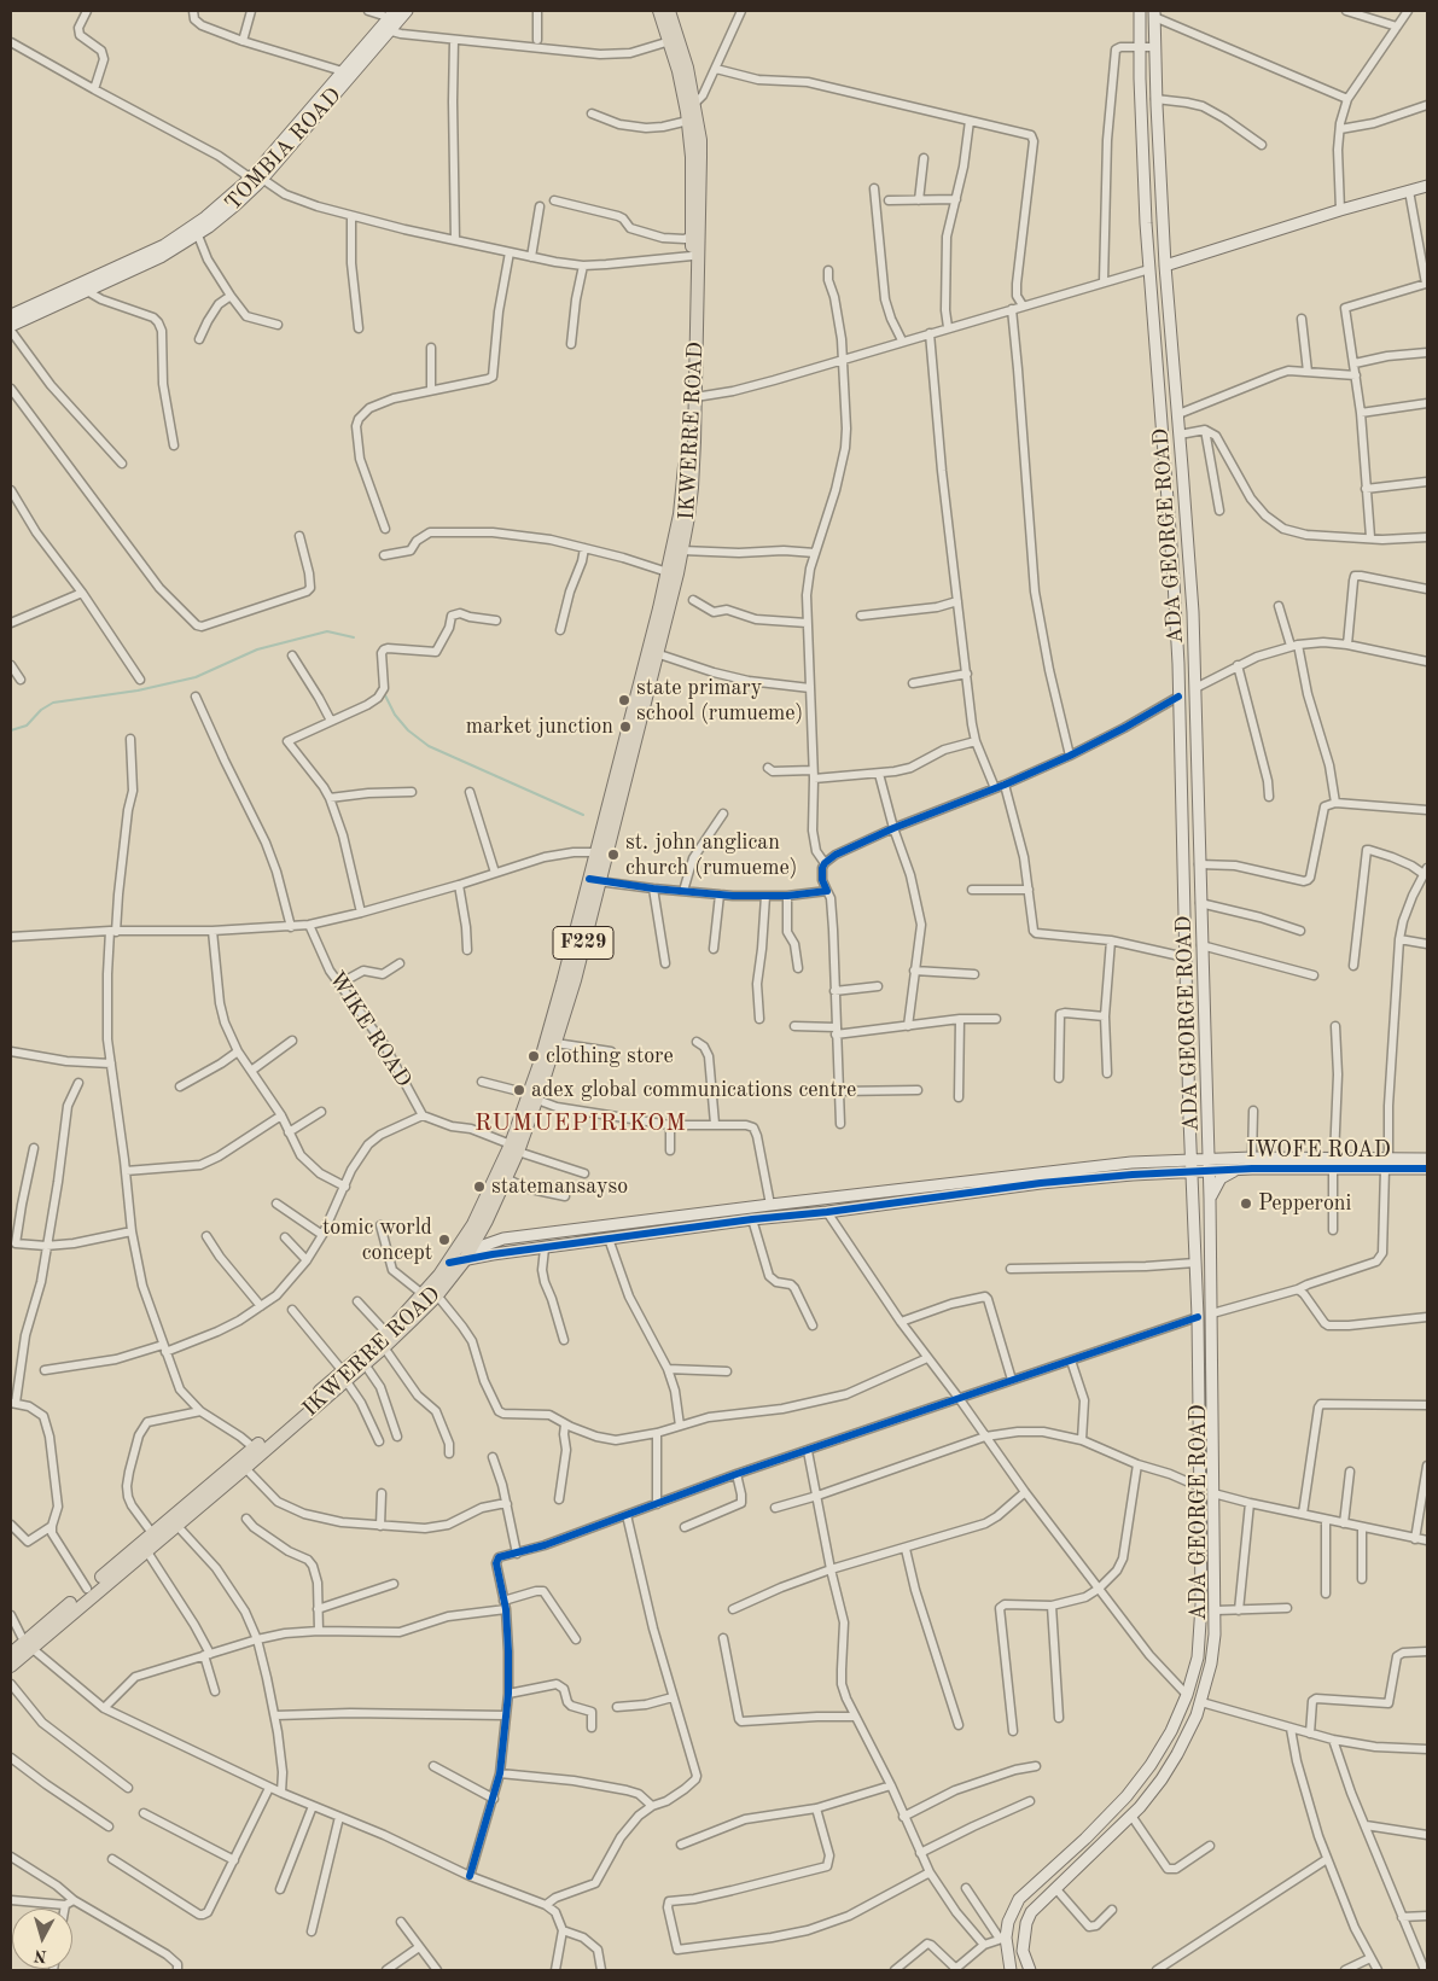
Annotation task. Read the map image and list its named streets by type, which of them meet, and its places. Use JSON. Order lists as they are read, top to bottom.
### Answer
{
  "streets": {
    "main road": [
      "TOMBIA ROAD",
      "IKWERRE ROAD",
      "ADA GEORGE ROAD",
      "F229",
      "IWOFE ROAD"
    ],
    "street": ["WIKE ROAD"]
  },
  "crossings": [
    ["ADA GEORGE ROAD", "IWOFE ROAD"]
  ],
  "districts": ["RUMUEPIRIKOM"],
  "places": [
    "state primary school (rumueme)",
    "market junction",
    "st. john anglican church (rumueme)",
    "clothing store",
    "adex global communications centre",
    "statemansayso",
    "Pepperoni",
    "tomic world concept"
  ],
  "north": "bottom"
}
